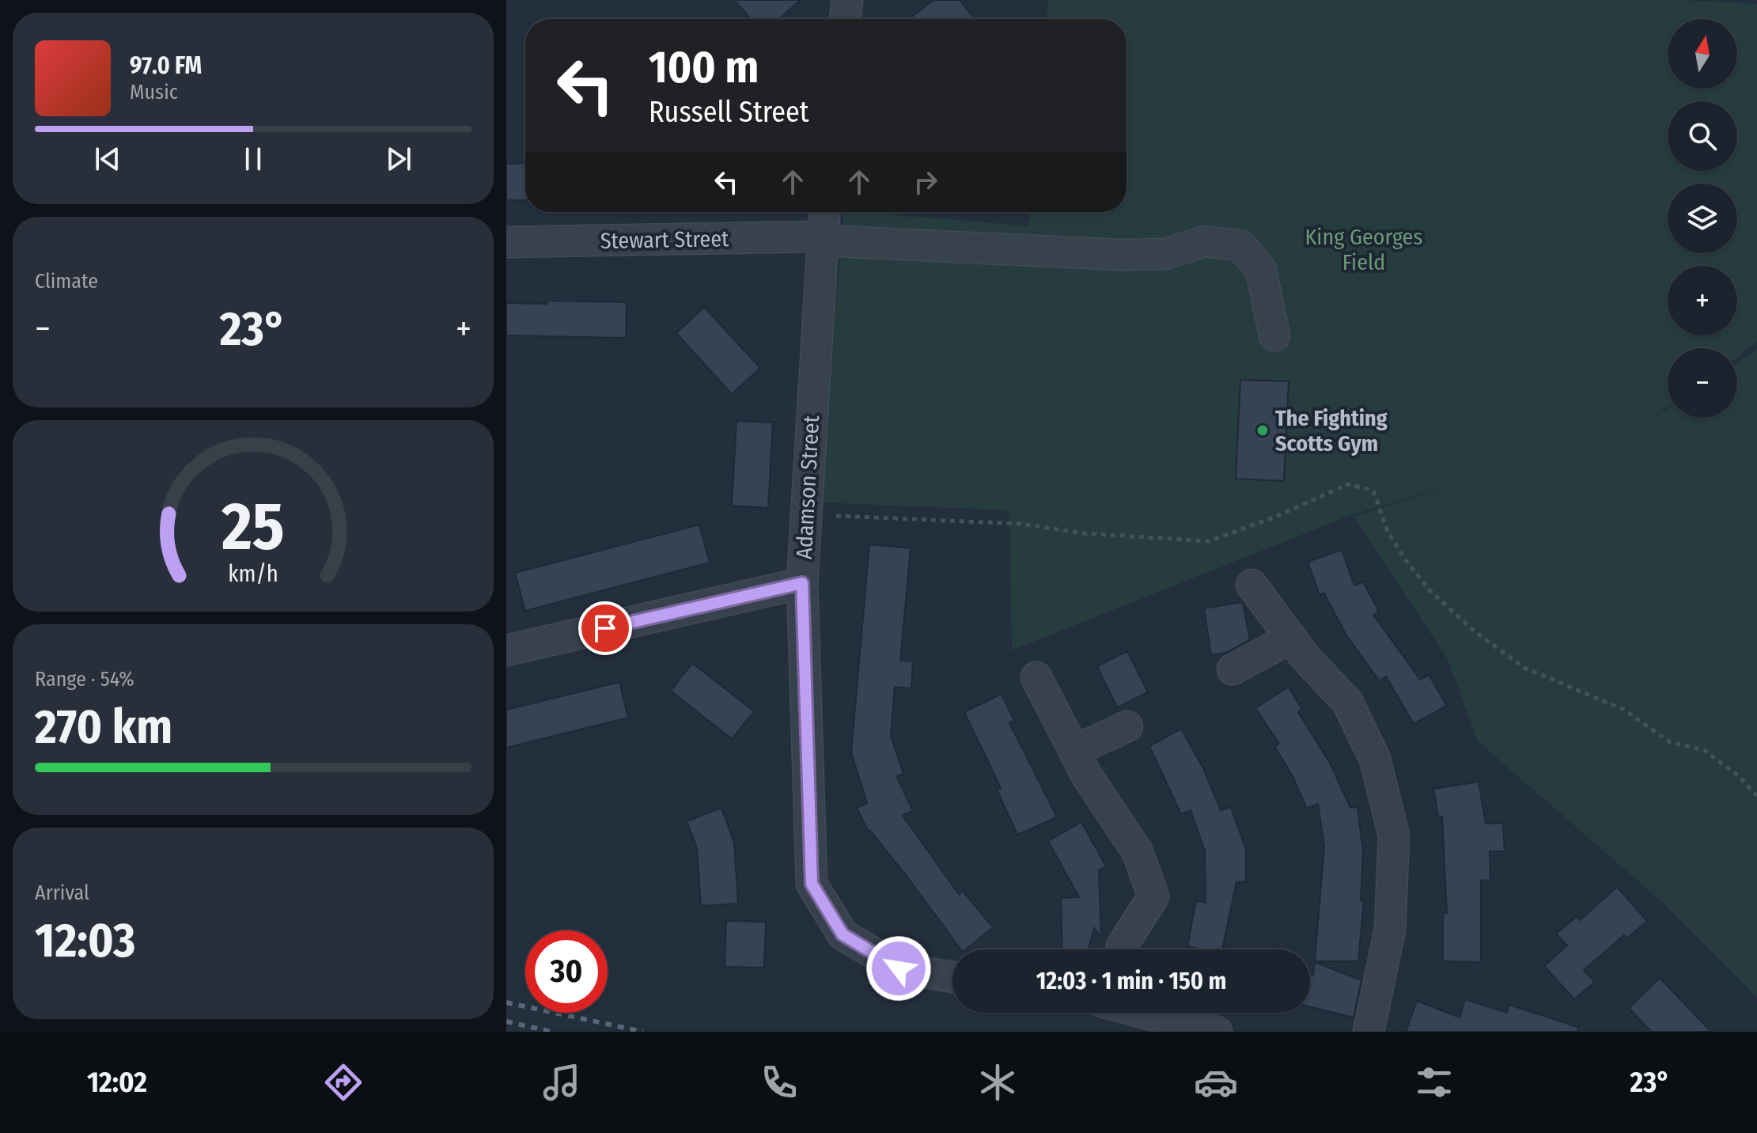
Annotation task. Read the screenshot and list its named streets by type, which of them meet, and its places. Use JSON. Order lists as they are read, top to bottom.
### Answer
{
  "streets": {
    "street": ["Stewart Street", "Adamson Street"]
  },
  "crossings": [
    ["Stewart Street", "Adamson Street"]
  ],
  "parks": ["King Georges Field"],
  "places": ["The Fighting Scotts Gym"],
  "north": "top",
  "page": {
    "map_buttons": ["+", "−"],
    "turn": ["100 m", "Russell Street"],
    "song": ["97.0 FM", "Music"],
    "tile": [
      "Climate",
      ["Range · 54%", "270 km"],
      ["Arrival", "12:03"]
    ],
    "heat": ["−", "23°", "+"],
    "limit": "30",
    "trip": "12:03 · 1 min · 150 m",
    "tabs": ["12:02", "23°"],
    "gauge": ["25", "km/h"]
  }
}
